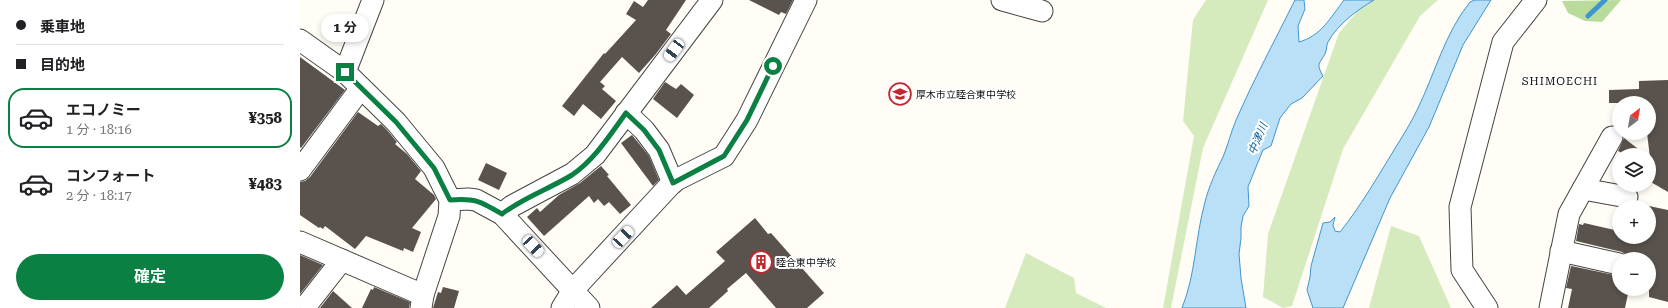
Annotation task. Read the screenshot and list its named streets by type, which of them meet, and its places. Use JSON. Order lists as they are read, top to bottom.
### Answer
{
  "districts": ["SHIMOECHI"],
  "water": ["中津川"],
  "places": {
    "school or university": ["厚木市立睦合東中学校"],
    "building": ["睦合東中学校"]
  },
  "north": "top right",
  "page": {
    "banner": ["乗車地", "目的地"],
    "bubble": "1 分",
    "list": [
      {
        "name": "エコノミー",
        "note": "1 分 · 18:16",
        "value": "¥358"
      },
      {
        "name": "コンフォート",
        "note": "2 分 · 18:17",
        "value": "¥483"
      }
    ],
    "map_buttons": ["+", "−"],
    "buttons": "確定"
  }
}
